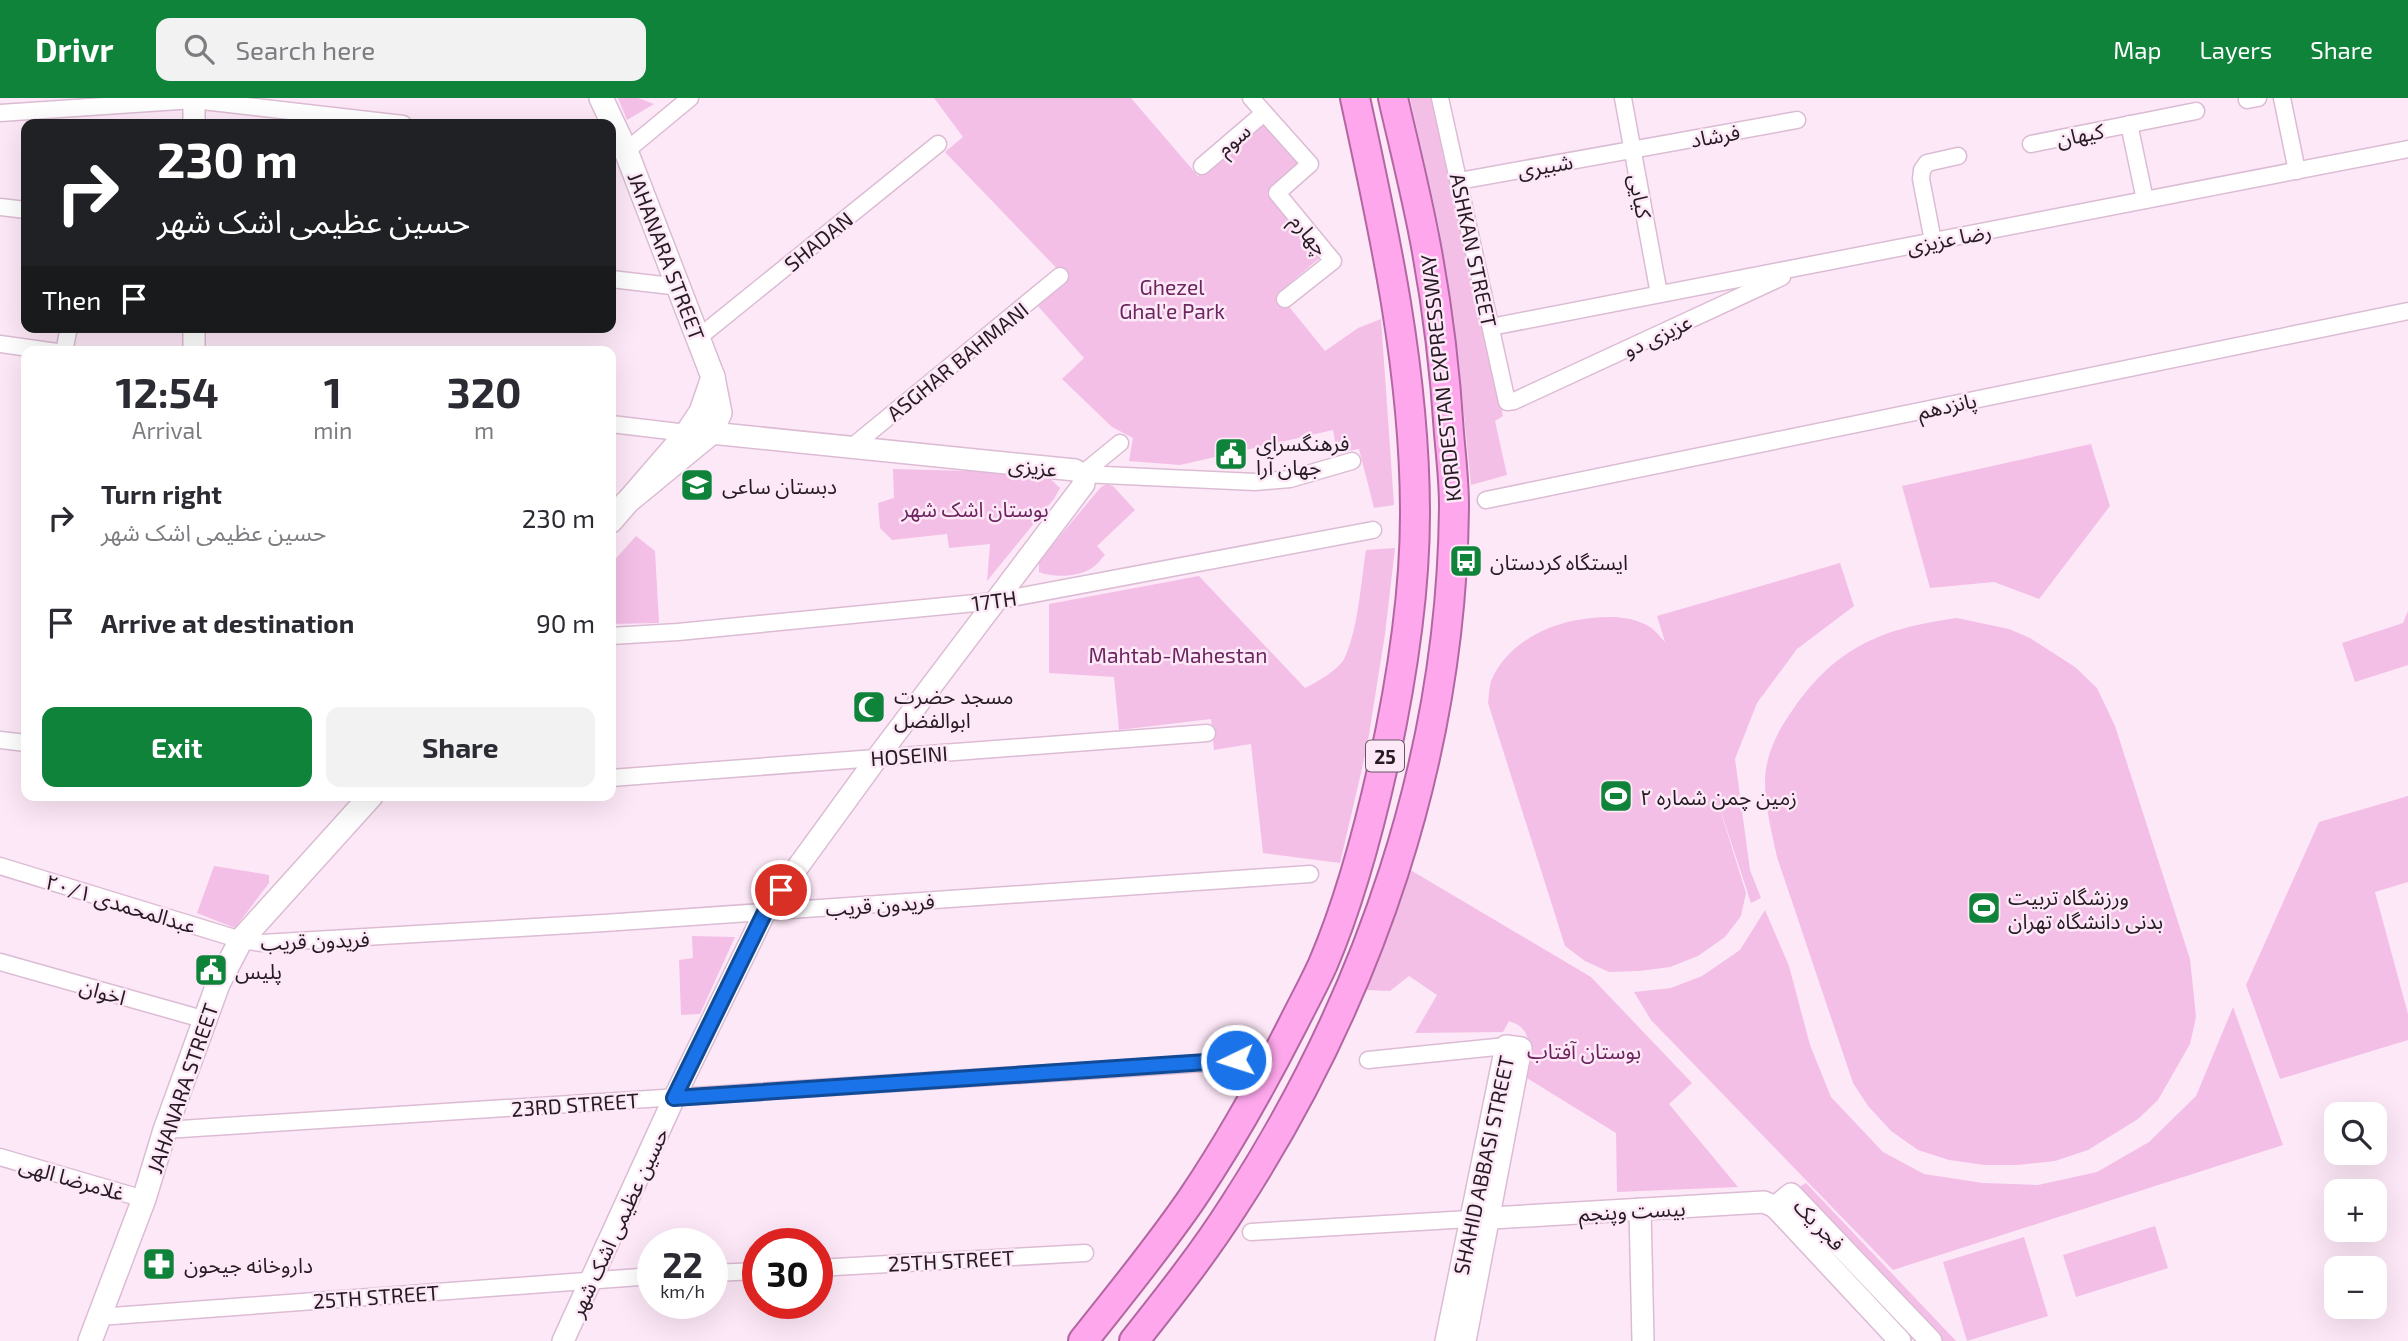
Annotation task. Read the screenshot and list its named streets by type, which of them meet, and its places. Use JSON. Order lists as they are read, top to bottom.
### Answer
{
  "streets": {
    "highway": ["KORDESTAN EXPRESSWAY", "25"],
    "main road": ["JAHANARA STREET"],
    "street": [
      "کیهان",
      "فرشاد",
      "سوم",
      "شبیری",
      "کیایی",
      "چهارم",
      "رضا عزیزی",
      "SHADAN",
      "ASHKAN STREET",
      "عزیزی دو",
      "ASGHAR BAHMANI",
      "پانزدهم",
      "عزیزی",
      "17TH",
      "HOSEINI",
      "عبدالمحمدی ۲۰/۱",
      "فریدون قریب",
      "اخوان",
      "23RD STREET",
      "SHAHID ABBASI STREET",
      "غلامرضا الهی",
      "بیست وپنجم",
      "حسین عظیمی اشک شهر",
      "فجر یک",
      "25TH STREET"
    ]
  },
  "crossings": [
    ["کیهان", "رضا عزیزی"],
    ["فرشاد", "شبیری"],
    ["فرشاد", "کیایی"],
    ["سوم", "چهارم"],
    ["شبیری", "کیایی"],
    ["شبیری", "ASHKAN STREET"],
    ["کیایی", "رضا عزیزی"],
    ["رضا عزیزی", "ASHKAN STREET"],
    ["رضا عزیزی", "عزیزی دو"],
    ["SHADAN", "JAHANARA STREET"],
    ["ASHKAN STREET", "عزیزی دو"],
    ["JAHANARA STREET", "عزیزی"],
    ["JAHANARA STREET", "عبدالمحمدی ۲۰/۱"],
    ["JAHANARA STREET", "فریدون قریب"],
    ["JAHANARA STREET", "اخوان"],
    ["JAHANARA STREET", "23RD STREET"],
    ["JAHANARA STREET", "غلامرضا الهی"],
    ["JAHANARA STREET", "25TH STREET"],
    ["ASGHAR BAHMANI", "عزیزی"],
    ["عزیزی", "حسین عظیمی اشک شهر"],
    ["17TH", "حسین عظیمی اشک شهر"],
    ["HOSEINI", "حسین عظیمی اشک شهر"],
    ["عبدالمحمدی ۲۰/۱", "فریدون قریب"],
    ["فریدون قریب", "حسین عظیمی اشک شهر"],
    ["23RD STREET", "حسین عظیمی اشک شهر"],
    ["SHAHID ABBASI STREET", "بیست وپنجم"],
    ["بیست وپنجم", "فجر یک"],
    ["حسین عظیمی اشک شهر", "25TH STREET"]
  ],
  "parks": [
    "Ghezel Ghal'e Park",
    "بوستان اشک شهر",
    "Mahtab-Mahestan",
    "بوستان آفتاب"
  ],
  "places": {
    "public building": ["فرهنگسرای جهان آرا", "پلیس"],
    "school or university": ["دبستان ساعی"],
    "bus stop": ["ایستگاه کردستان"],
    "mosque": ["مسجد حضرت ابوالفضل"],
    "sports": ["زمین چمن شماره ۲", "ورزشگاه تربیت بدنی دانشگاه تهران"],
    "pharmacy": ["داروخانه جیحون"]
  },
  "page": {
    "header": "Drivr",
    "search": "Search here",
    "nav": ["Map", "Layers", "Share"],
    "turn": ["230 m", "حسین عظیمی اشک شهر"],
    "then": "Then",
    "eta": [
      "12:54",
      "Arrival",
      "1",
      "min",
      "320",
      "m"
    ],
    "list": [
      {
        "name": "Turn right",
        "note": "حسین عظیمی اشک شهر",
        "value": "230 m"
      },
      {
        "name": "Arrive at destination",
        "value": "90 m"
      }
    ],
    "buttons": ["Exit", "Share"],
    "map_buttons": ["+", "−"],
    "speed": "22 km/h",
    "limit": "30"
  }
}
